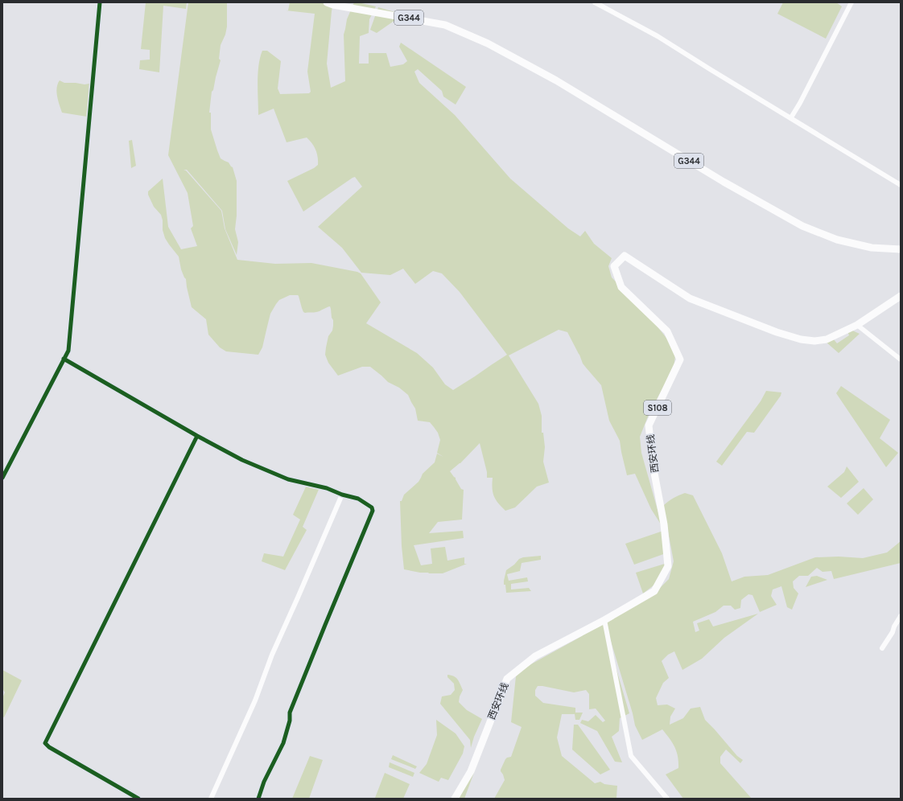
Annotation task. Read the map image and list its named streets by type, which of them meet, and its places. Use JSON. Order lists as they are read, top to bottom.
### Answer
{
  "streets": {
    "main road": ["G344", "S108", "西安环线"]
  }
}
